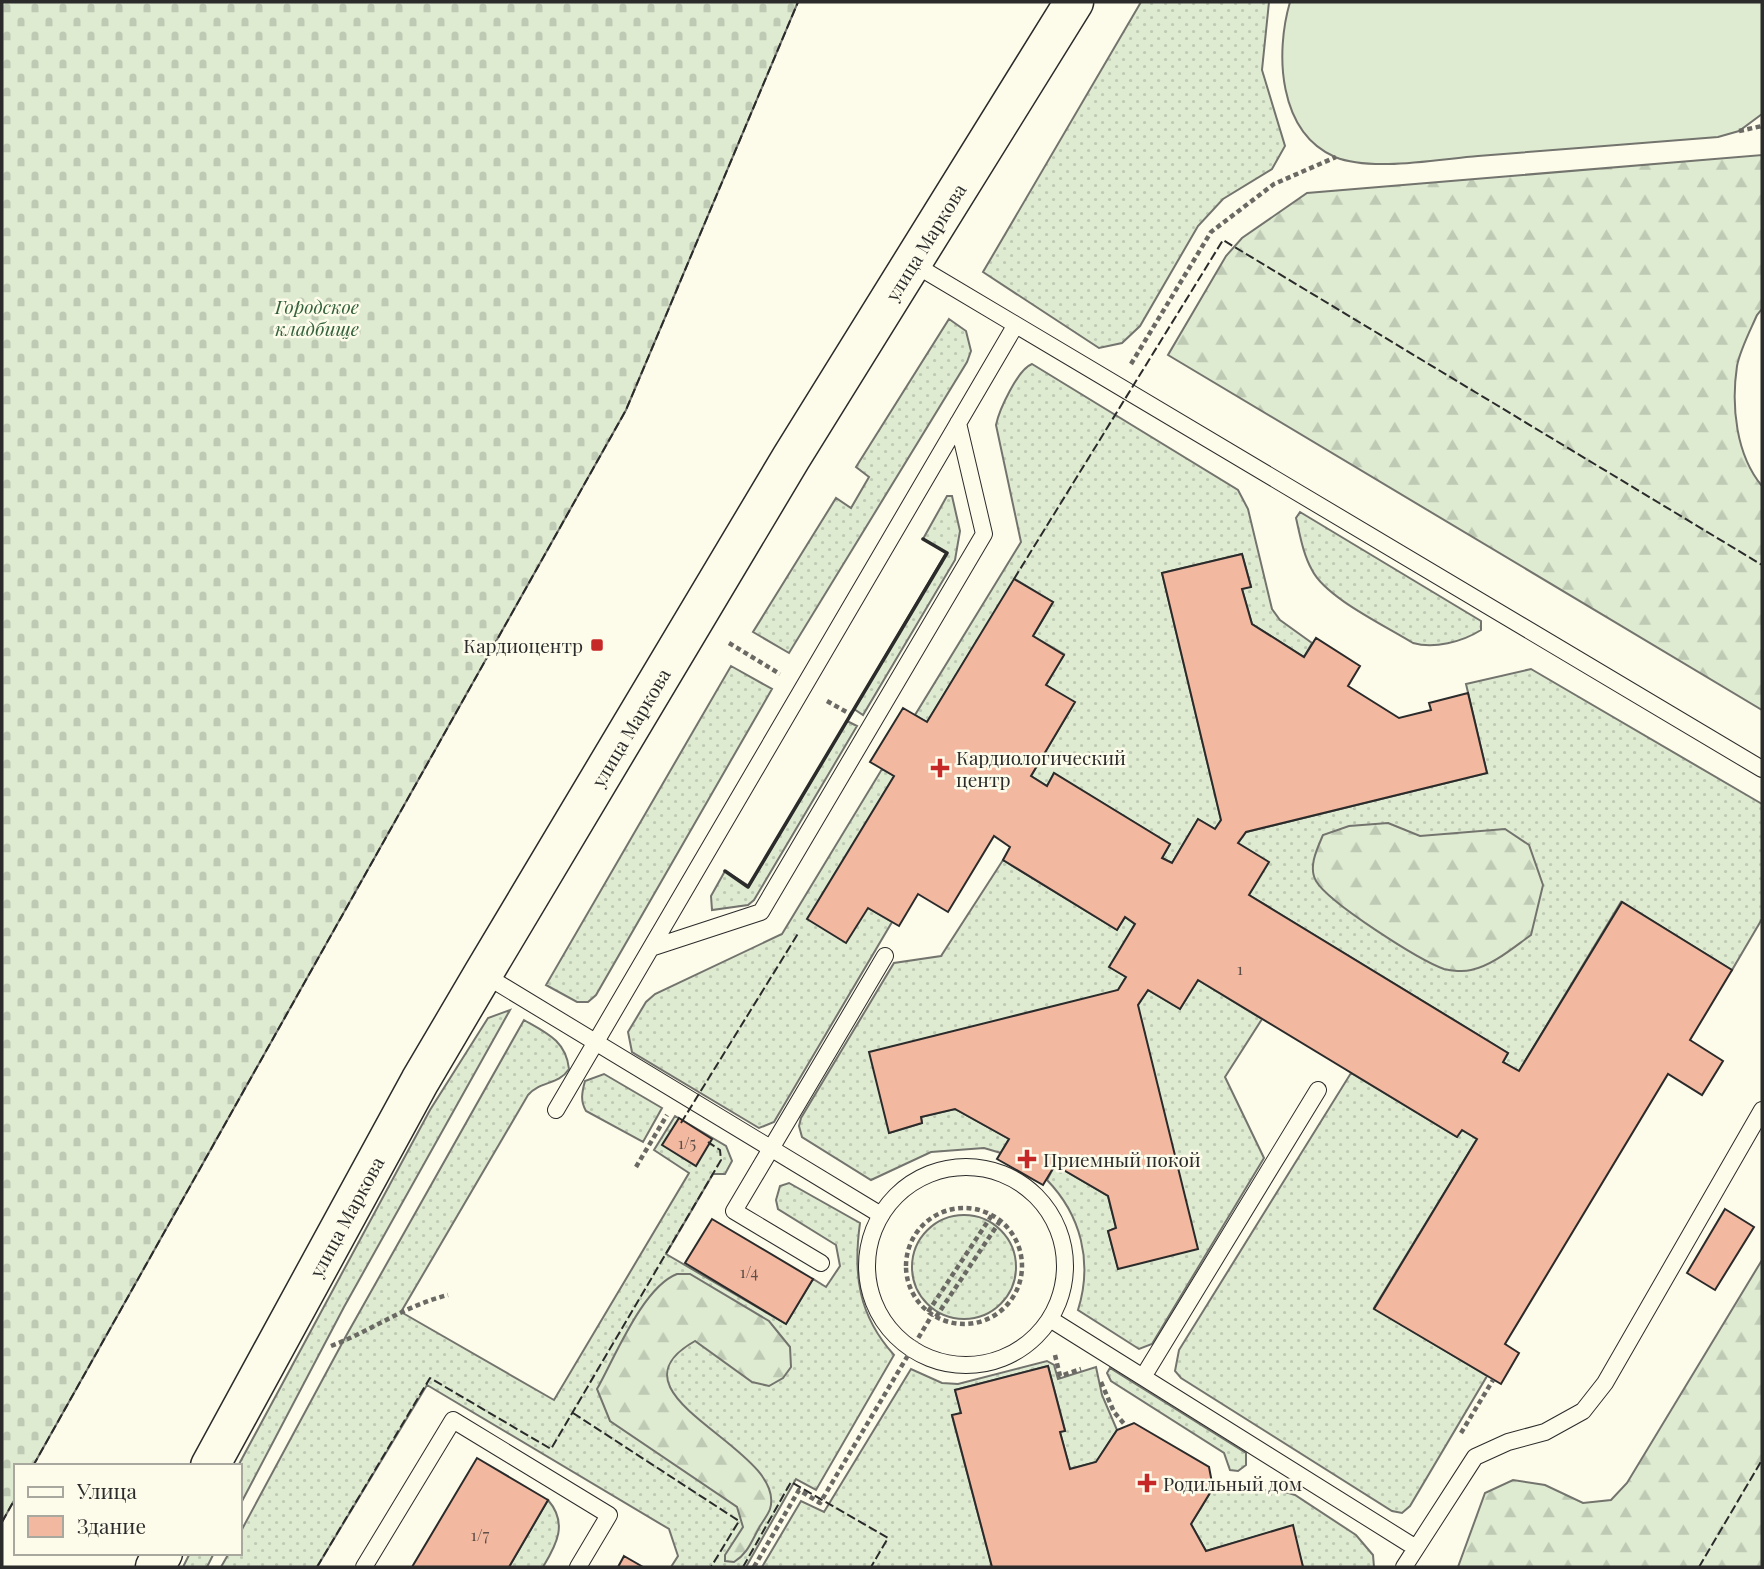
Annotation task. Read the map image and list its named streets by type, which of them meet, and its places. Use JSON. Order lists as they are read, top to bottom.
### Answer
{
  "streets": {
    "street": ["улица Маркова"]
  },
  "parks": ["Городское кладбище"],
  "places": {
    "transit": ["Кардиоцентр"],
    "health": ["Кардиологический центр", "Приемный покой", "Родильный дом"]
  },
  "house_numbers": [
    "1",
    "1/5",
    "1/4",
    "1/7"
  ],
  "legend": ["Улица", "Здание"]
}
